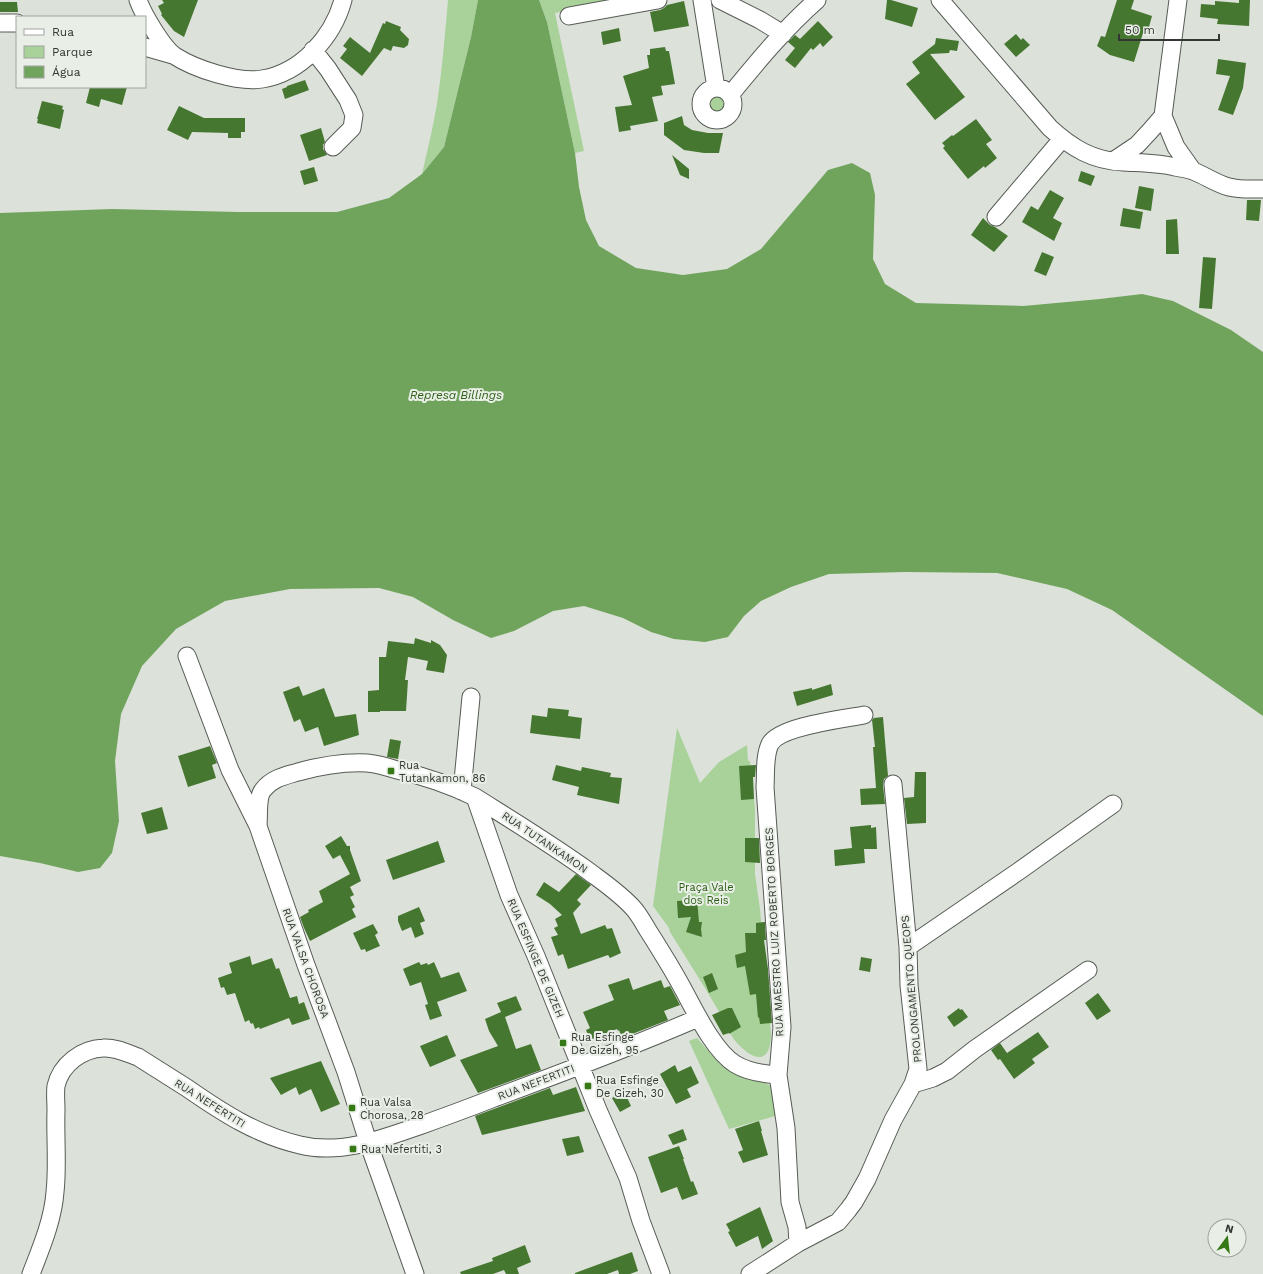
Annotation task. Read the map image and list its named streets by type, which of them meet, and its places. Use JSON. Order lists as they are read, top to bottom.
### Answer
{
  "streets": {
    "street": [
      "RUA TUTANKAMON",
      "RUA MAESTRO LUIZ ROBERTO BORGES",
      "RUA ESFINGE DE GIZEH",
      "RUA VALSA CHOROSA",
      "PROLONGAMENTO QUEOPS",
      "RUA NEFERTITI"
    ]
  },
  "crossings": [
    ["RUA TUTANKAMON", "RUA MAESTRO LUIZ ROBERTO BORGES"],
    ["RUA TUTANKAMON", "RUA ESFINGE DE GIZEH"],
    ["RUA TUTANKAMON", "RUA VALSA CHOROSA"],
    ["RUA TUTANKAMON", "RUA NEFERTITI"],
    ["RUA MAESTRO LUIZ ROBERTO BORGES", "PROLONGAMENTO QUEOPS"],
    ["RUA ESFINGE DE GIZEH", "RUA NEFERTITI"],
    ["RUA VALSA CHOROSA", "RUA NEFERTITI"]
  ],
  "water": ["Represa Billings"],
  "parks": ["Praça Vale dos Reis"],
  "places": {
    "transit": [
      "Rua Tutankamon, 86",
      "Rua Esfinge De Gizeh, 95",
      "Rua Esfinge De Gizeh, 30",
      "Rua Valsa Chorosa, 28",
      "Rua Nefertiti, 3"
    ]
  },
  "legend": ["Rua", "Parque", "Água"],
  "scale_bar": "50 m",
  "north": "top"
}
